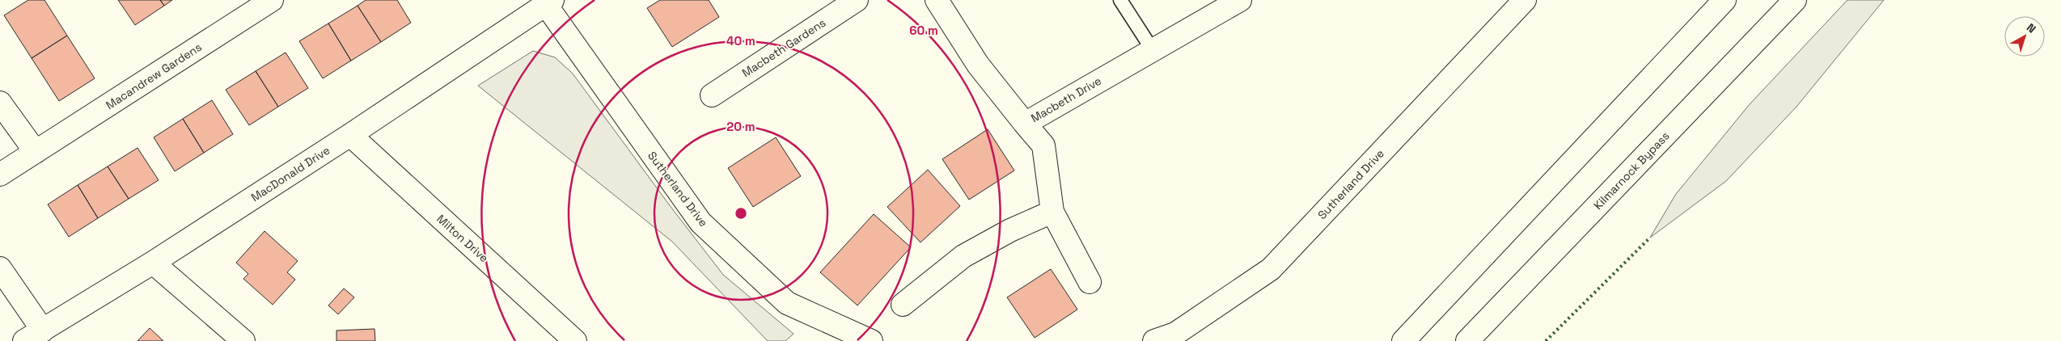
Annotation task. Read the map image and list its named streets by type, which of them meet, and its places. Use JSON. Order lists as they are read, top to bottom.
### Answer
{
  "streets": {
    "main road": [
      "Macbeth Gardens",
      "Macandrew Gardens",
      "Macbeth Drive",
      "Kilmarnock Bypass",
      "MacDonald Drive",
      "Sutherland Drive",
      "Milton Drive"
    ]
  },
  "crossings": [
    ["MacDonald Drive", "Sutherland Drive"],
    ["MacDonald Drive", "Milton Drive"]
  ],
  "north": "top right",
  "rings": ["60 m", "40 m", "20 m"]
}
